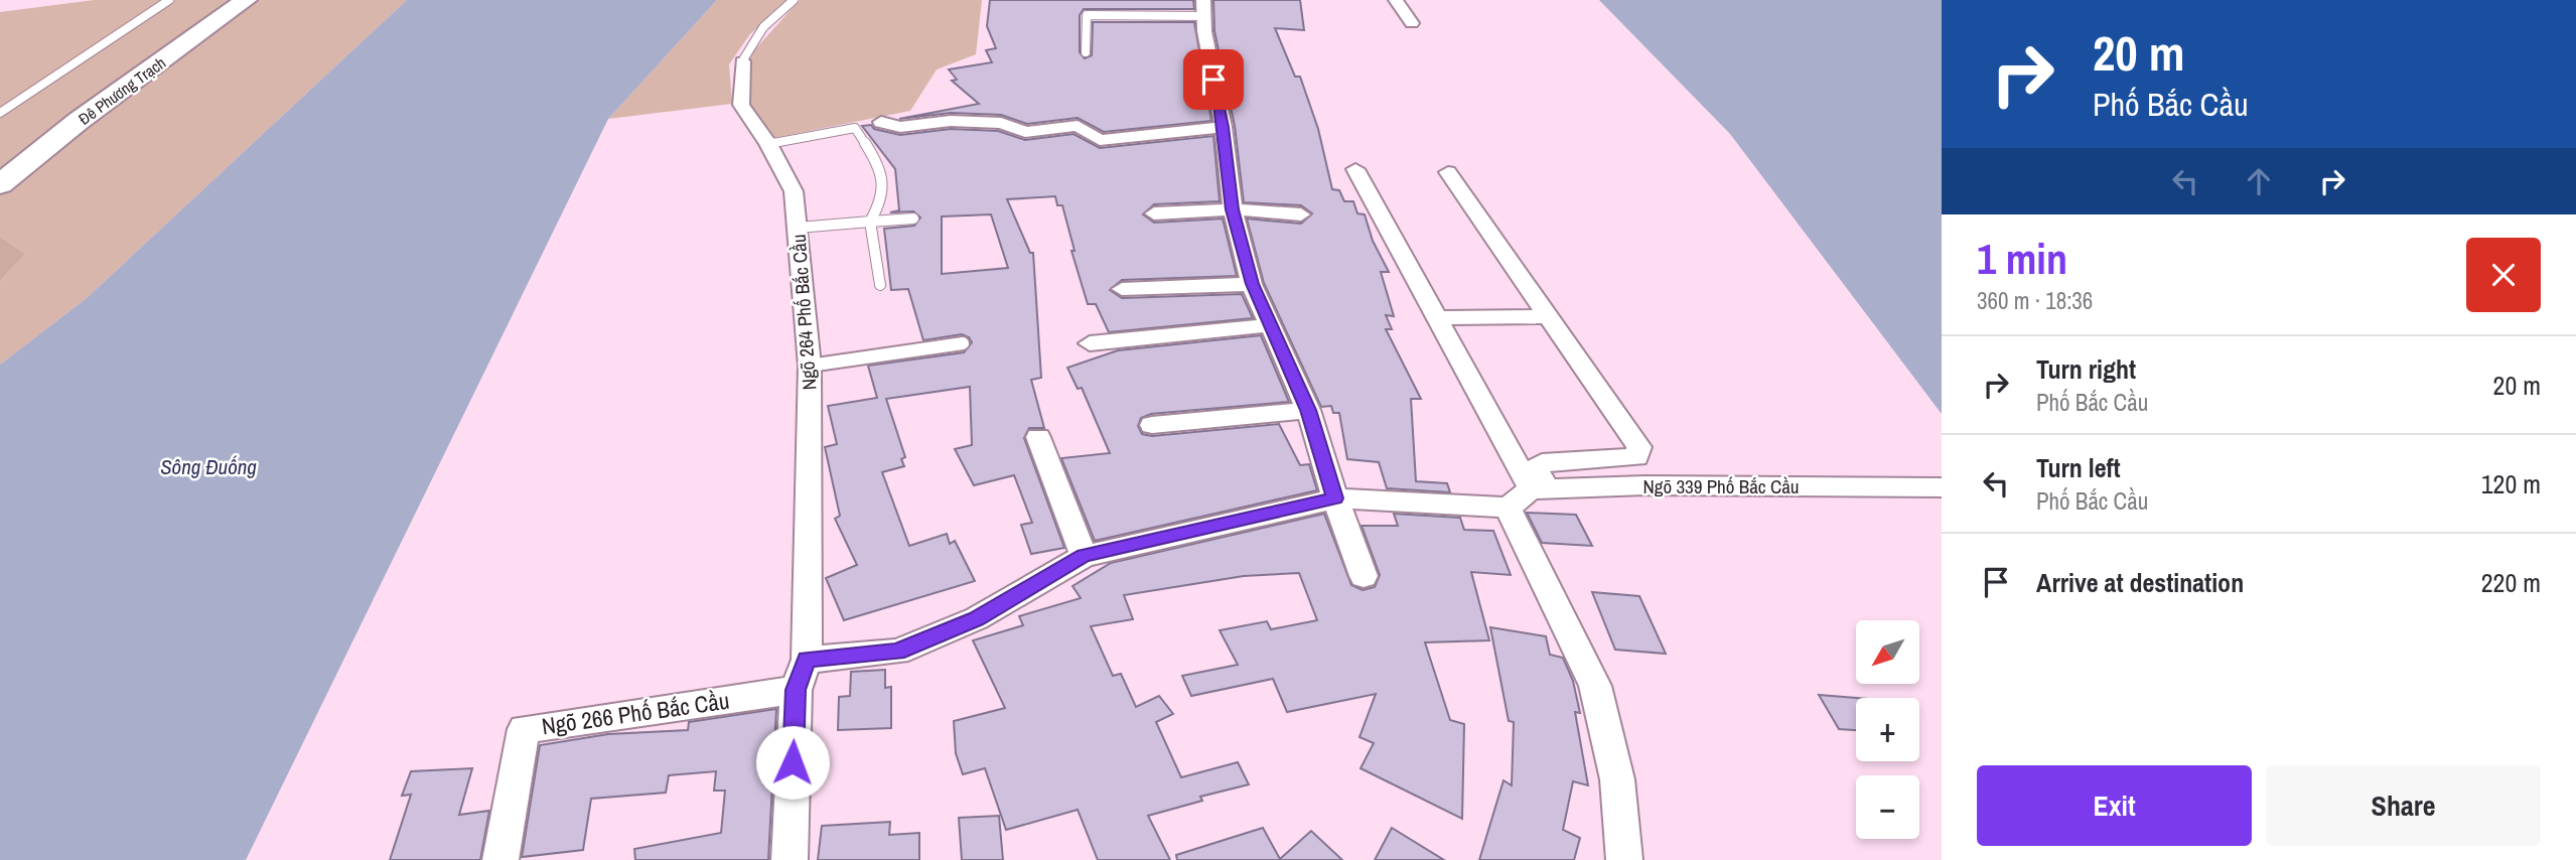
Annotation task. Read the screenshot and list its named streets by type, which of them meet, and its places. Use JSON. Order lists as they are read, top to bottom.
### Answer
{
  "streets": {
    "main road": ["Đê Phương Trạch"],
    "street": ["Ngõ 264 Phố Bắc Cầu", "Ngõ 339 Phố Bắc Cầu", "Ngõ 266 Phố Bắc Cầu"]
  },
  "crossings": [
    ["Ngõ 264 Phố Bắc Cầu", "Ngõ 339 Phố Bắc Cầu"],
    ["Ngõ 264 Phố Bắc Cầu", "Ngõ 266 Phố Bắc Cầu"]
  ],
  "water": ["Sông Đuống"],
  "north": "bottom left",
  "page": {
    "turn": ["20 m", "Phố Bắc Cầu"],
    "heading": ["1 min", "360 m · 18:36"],
    "list": [
      {
        "name": "Turn right",
        "note": "Phố Bắc Cầu",
        "value": "20 m"
      },
      {
        "name": "Turn left",
        "note": "Phố Bắc Cầu",
        "value": "120 m"
      },
      {
        "name": "Arrive at destination",
        "value": "220 m"
      }
    ],
    "map_buttons": ["+", "−"],
    "buttons": ["Exit", "Share"]
  }
}
